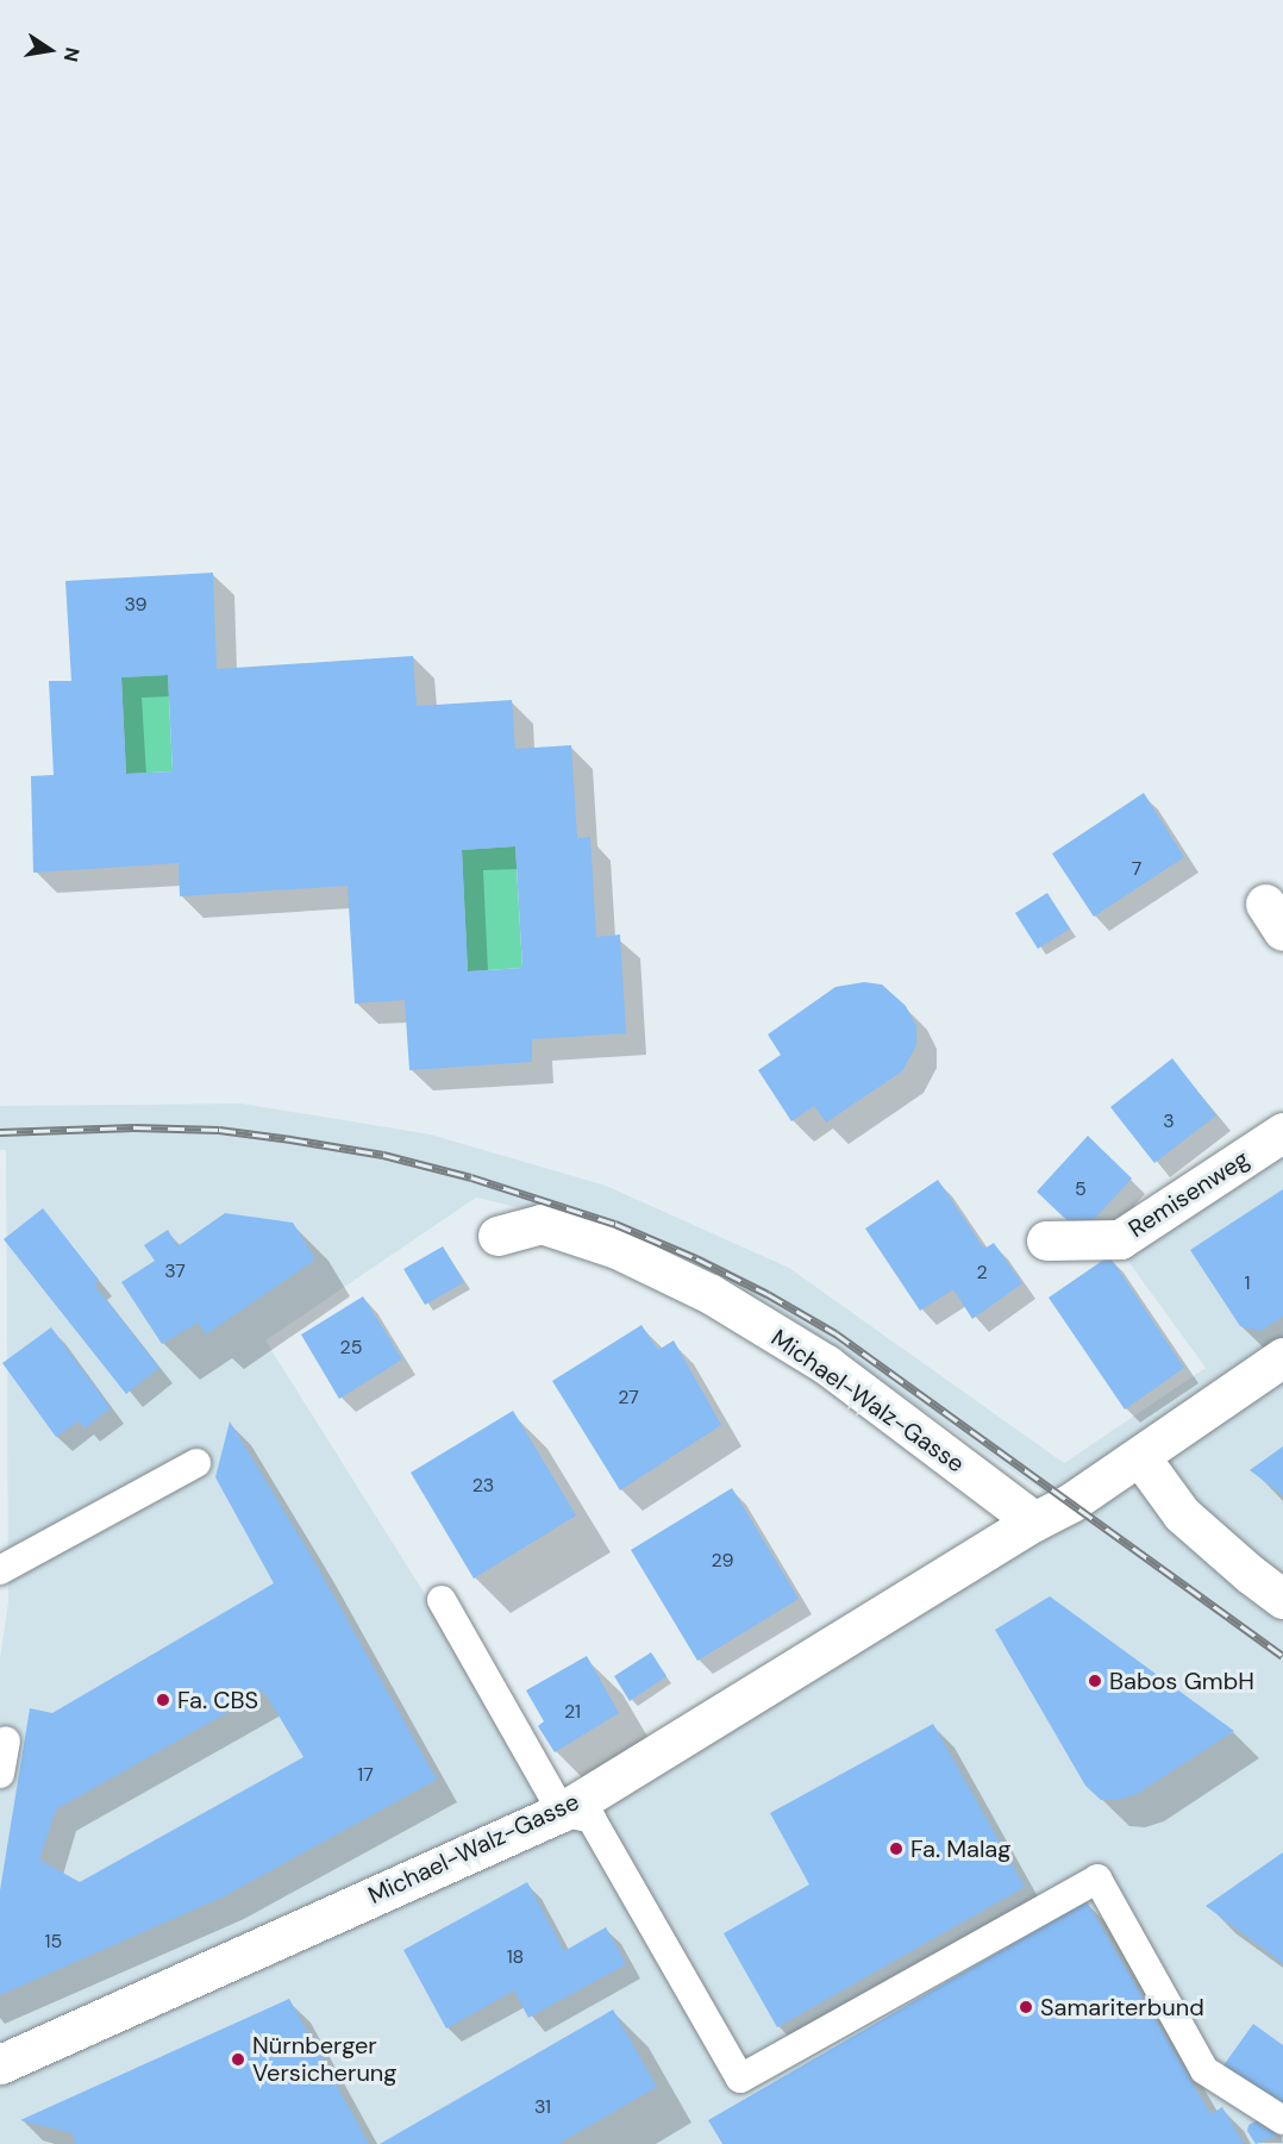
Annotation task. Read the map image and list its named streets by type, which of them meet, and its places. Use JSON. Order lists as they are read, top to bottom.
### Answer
{
  "streets": {
    "street": ["Remisenweg", "Michael-Walz-Gasse"]
  },
  "places": [
    "Babos GmbH",
    "Fa. CBS",
    "Fa. Malag",
    "Samariterbund",
    "Nürnberger Versicherung"
  ],
  "house_numbers": [
    "39",
    "7",
    "3",
    "5",
    "37",
    "2",
    "1",
    "25",
    "27",
    "23",
    "29",
    "21",
    "17",
    "15",
    "18",
    "31"
  ],
  "north": "right"
}
